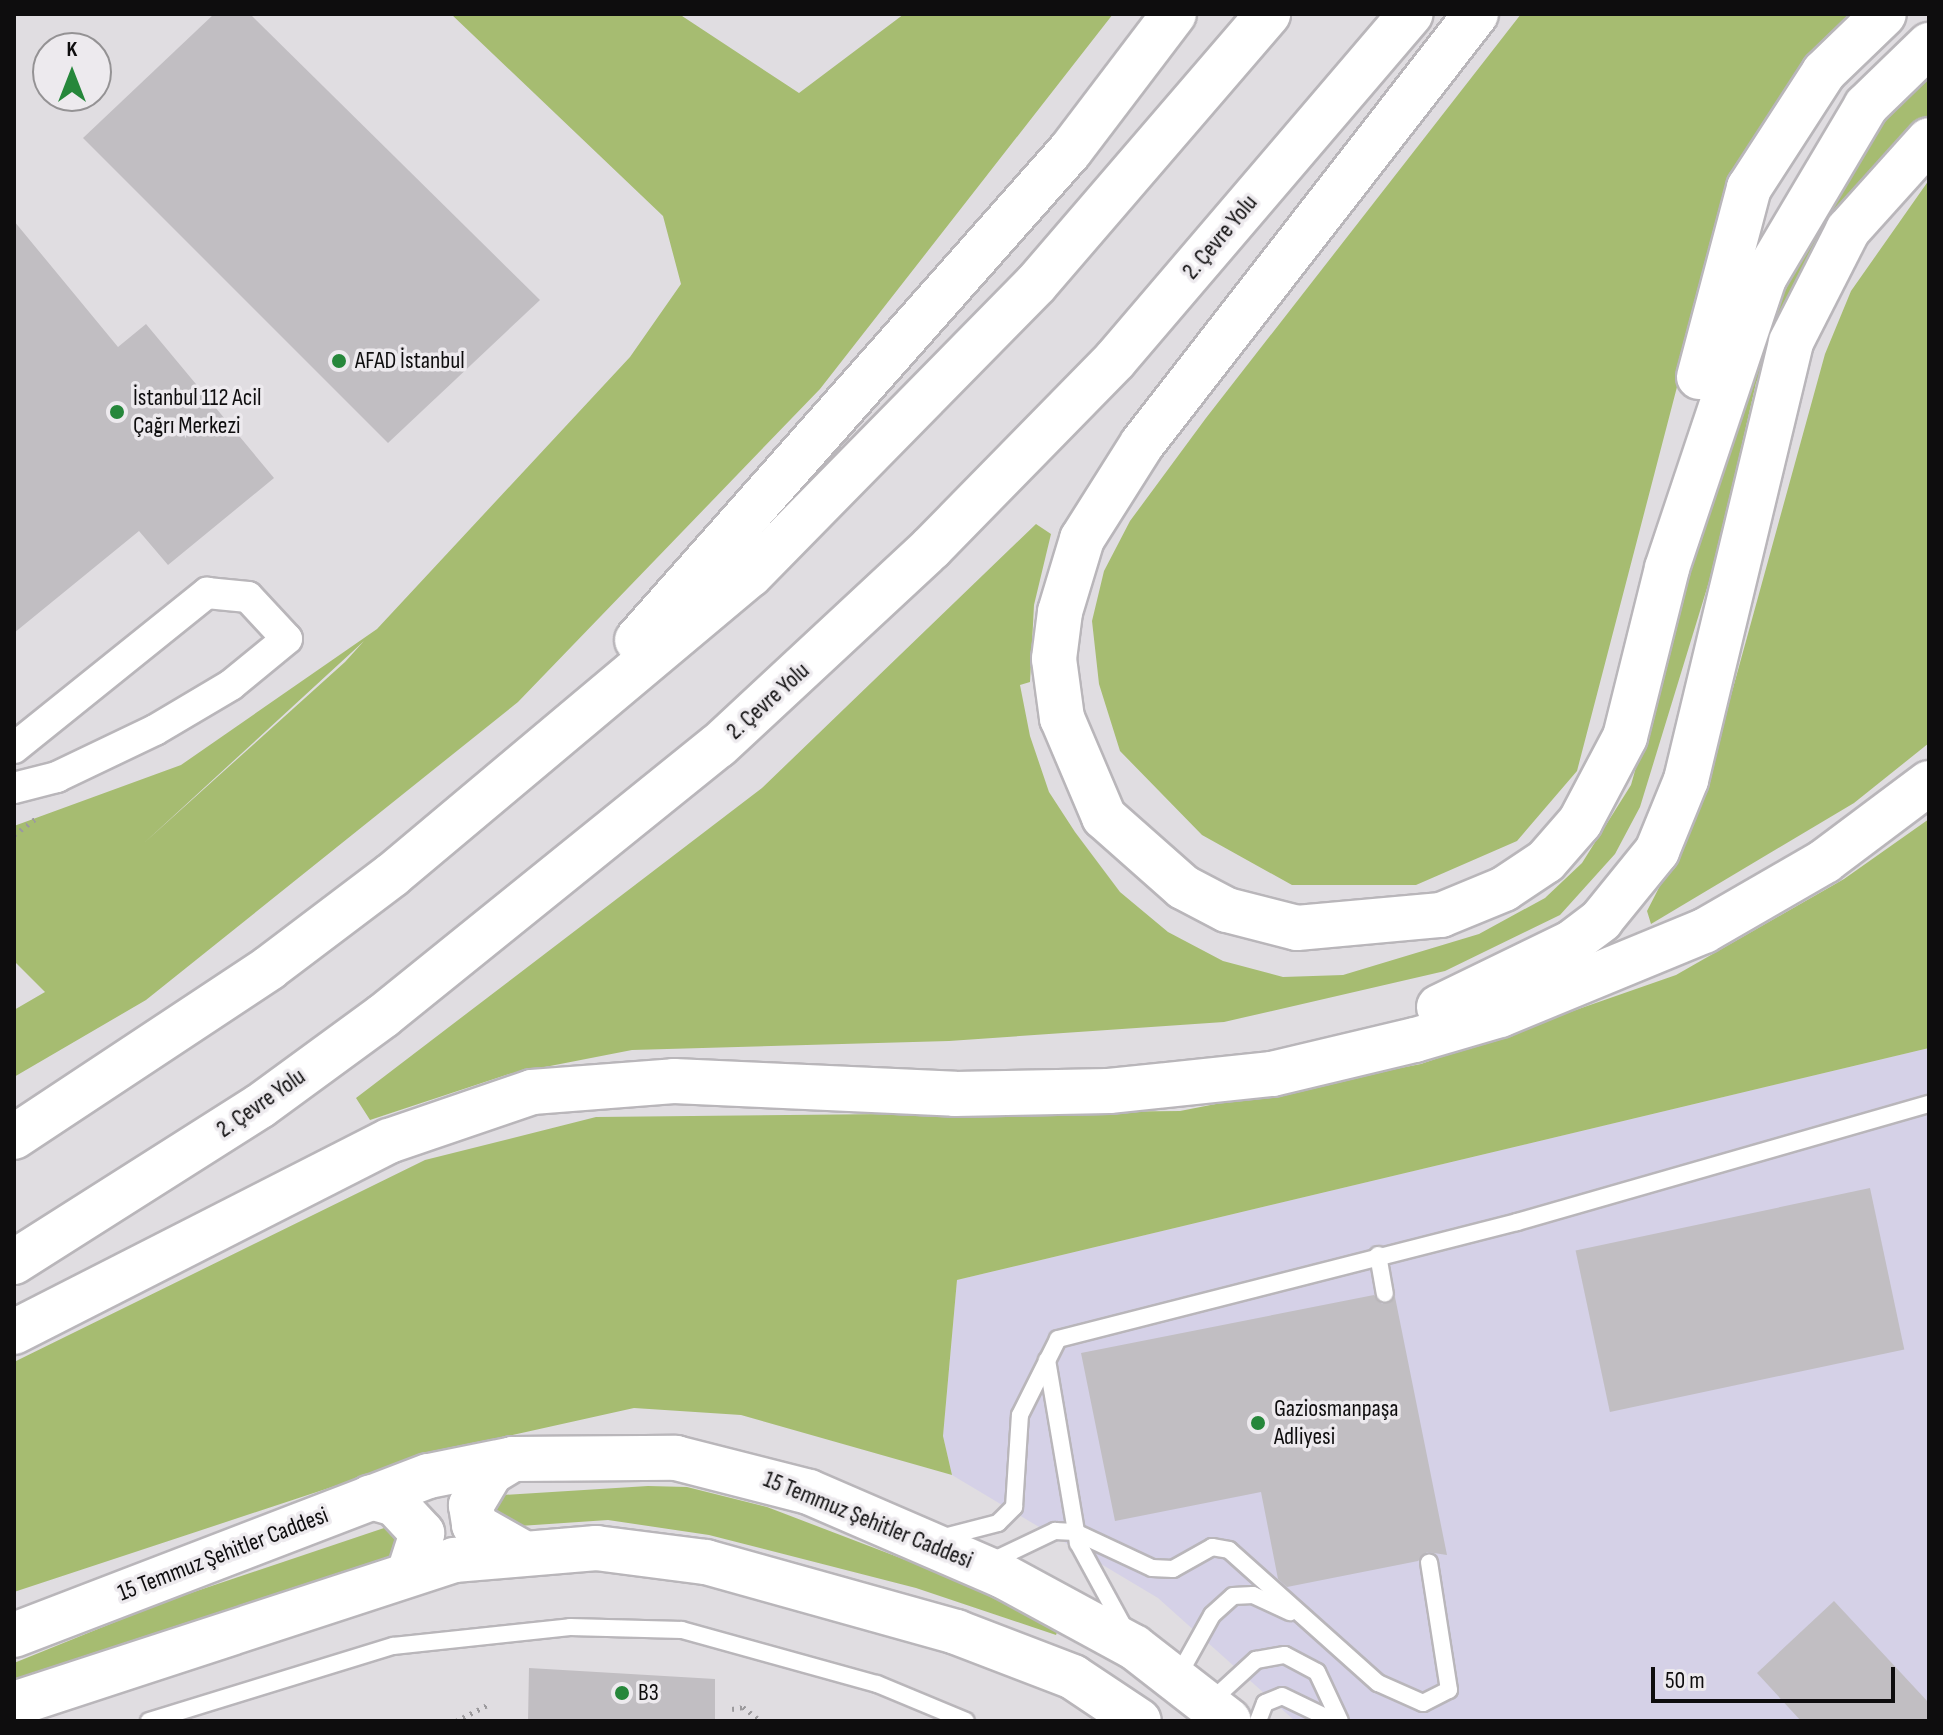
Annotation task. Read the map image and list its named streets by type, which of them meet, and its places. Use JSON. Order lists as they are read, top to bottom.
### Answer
{
  "streets": {
    "main road": ["2. Çevre Yolu", "15 Temmuz Şehitler Caddesi"]
  },
  "places": [
    "AFAD İstanbul",
    "İstanbul 112 Acil Çağrı Merkezi",
    "Gaziosmanpaşa Adliyesi",
    "B3"
  ],
  "scale_bar": "50 m",
  "north": "top"
}
